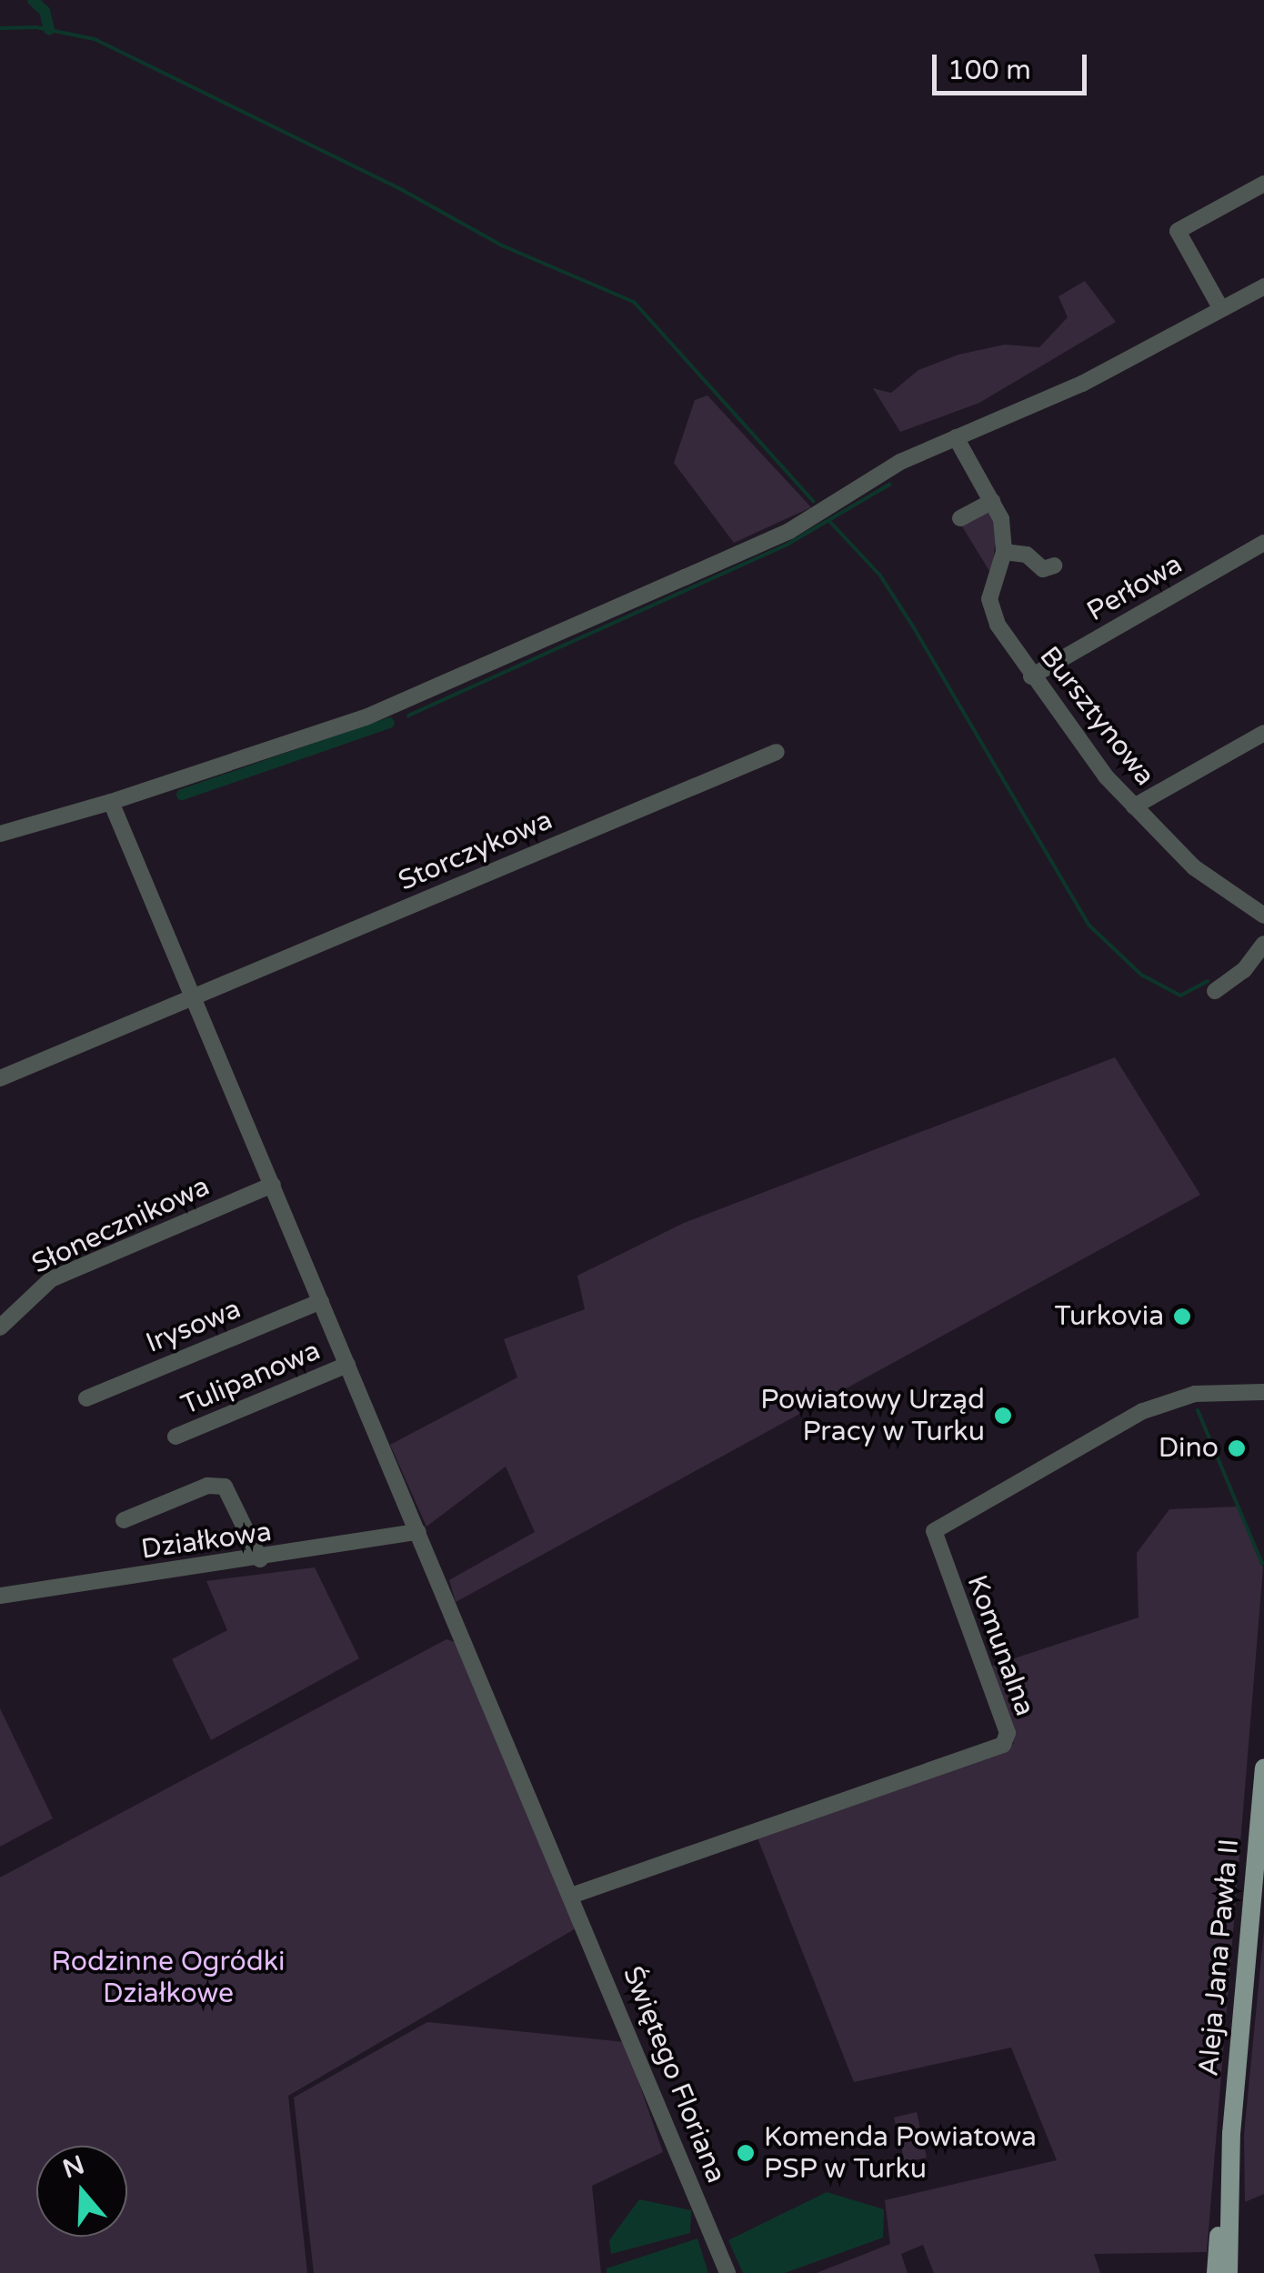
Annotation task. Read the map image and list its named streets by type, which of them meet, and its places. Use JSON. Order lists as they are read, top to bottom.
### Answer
{
  "streets": {
    "main road": ["Aleja Jana Pawła II"],
    "street": [
      "Perłowa",
      "Bursztynowa",
      "Storczykowa",
      "Słonecznikowa",
      "Irysowa",
      "Tulipanowa",
      "Działkowa",
      "Komunalna",
      "Świętego Floriana"
    ]
  },
  "crossings": [
    ["Perłowa", "Bursztynowa"],
    ["Komunalna", "Świętego Floriana"]
  ],
  "parks": ["Rodzinne Ogródki Działkowe"],
  "places": [
    "Turkovia",
    "Powiatowy Urząd Pracy w Turku",
    "Dino",
    "Komenda Powiatowa PSP w Turku"
  ],
  "scale_bar": "100 m",
  "north": "top"
}
